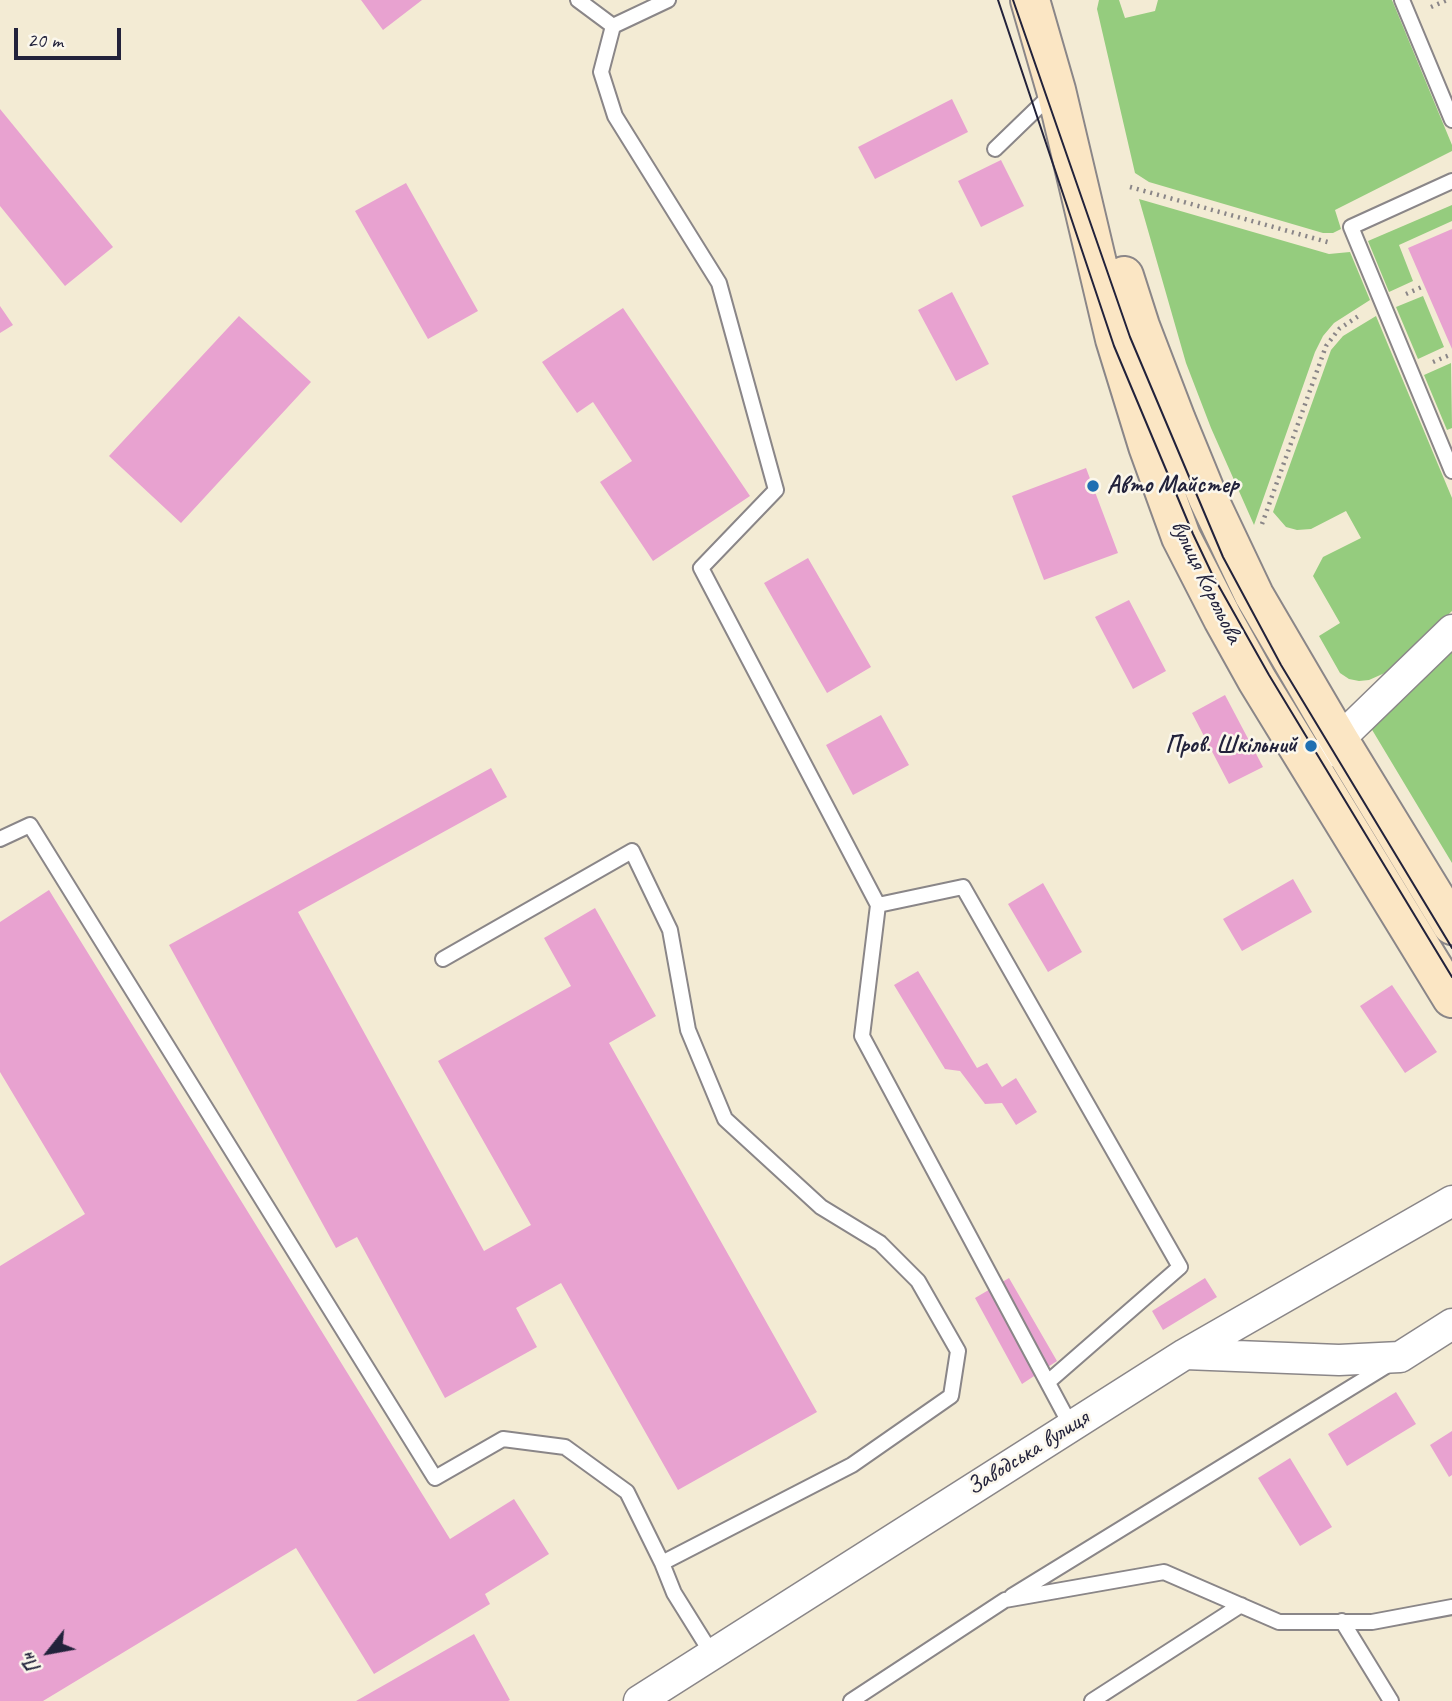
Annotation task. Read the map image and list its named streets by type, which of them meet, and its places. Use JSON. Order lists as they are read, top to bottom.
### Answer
{
  "streets": {
    "main road": ["вулиця Корольова"],
    "street": ["Заводська вулиця"]
  },
  "places": ["Авто Майстер", "Пров. Шкільний"],
  "scale_bar": "20 m",
  "north": "bottom left"
}
